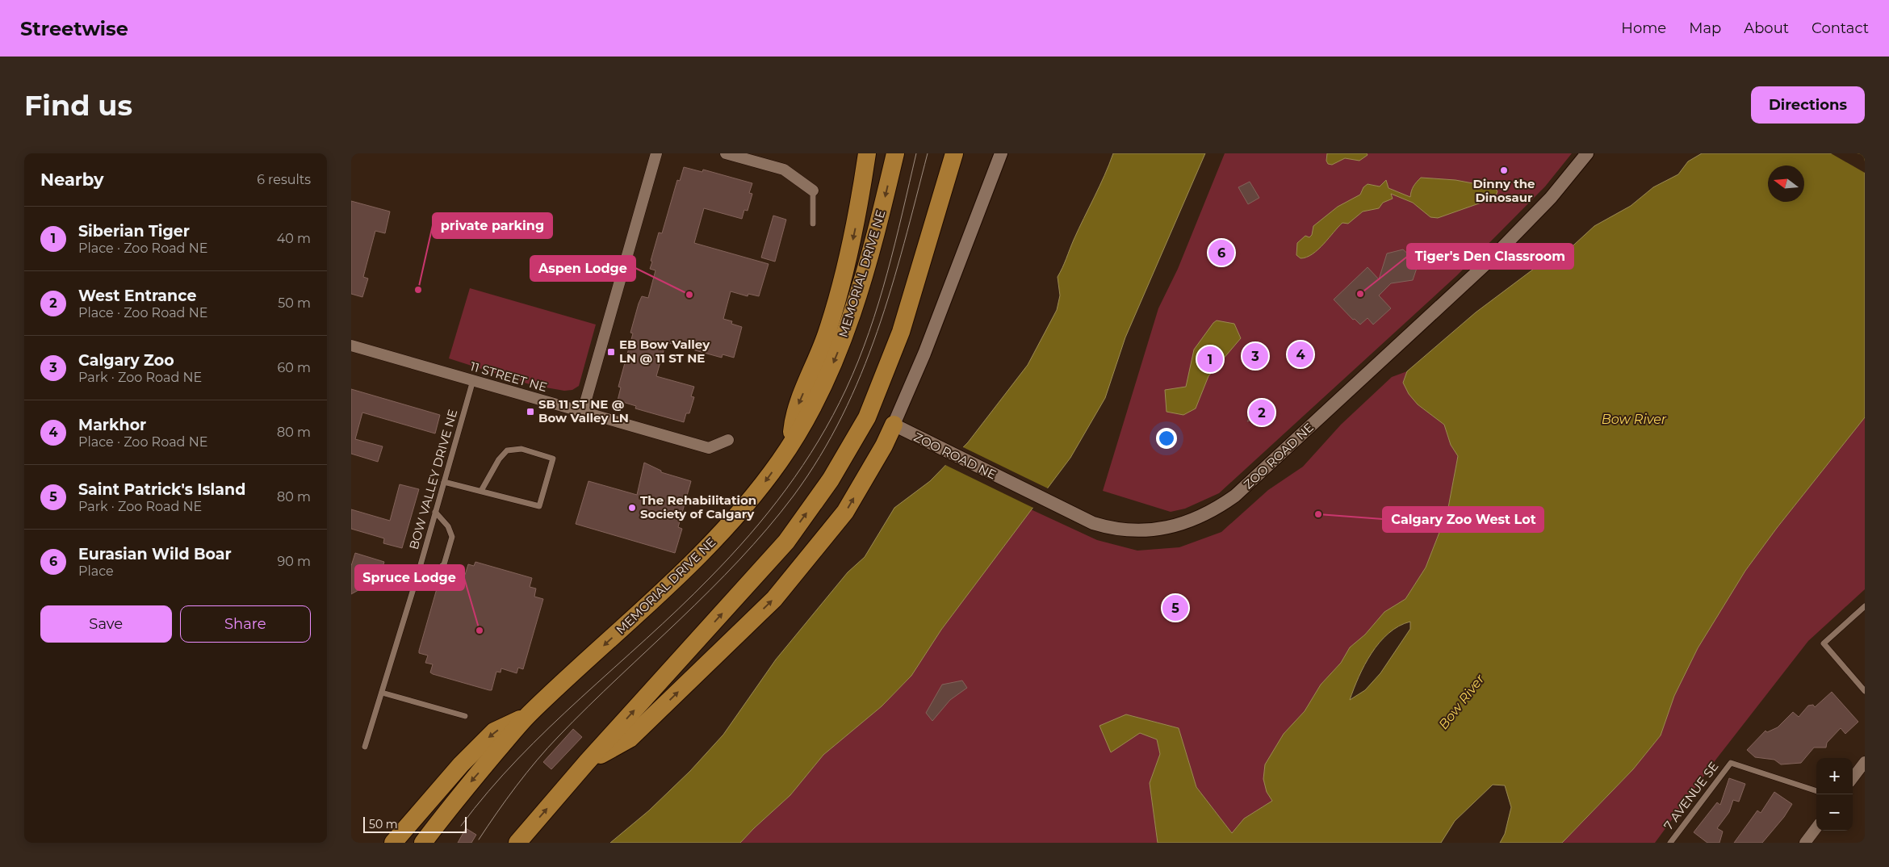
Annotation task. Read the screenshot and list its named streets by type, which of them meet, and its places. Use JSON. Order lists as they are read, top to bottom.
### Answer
{
  "streets": {
    "highway": ["MEMORIAL DRIVE NE"],
    "street": ["11 STREET NE", "ZOO ROAD NE"],
    "lane": ["BOW VALLEY DRIVE NE", "7 AVENUE SE"]
  },
  "crossings": [
    ["11 STREET NE", "BOW VALLEY DRIVE NE"]
  ],
  "water": ["Bow River"],
  "places": {
    "other": [
      "Dinny the Dinosaur",
      "private parking",
      "Tiger's Den Classroom",
      "Aspen Lodge",
      "The Rehabilitation Society of Calgary",
      "Calgary Zoo West Lot",
      "Spruce Lodge"
    ],
    "transit": ["EB Bow Valley LN @ 11 ST NE", "SB 11 ST NE @ Bow Valley LN"]
  },
  "scale_bar": "50 m",
  "north": "left",
  "page": {
    "header": "Streetwise",
    "nav": [
      "Home",
      "Map",
      "About",
      "Contact"
    ],
    "buttons": [
      "Directions",
      ["Save", "Share"]
    ],
    "title": "Find us",
    "heading": ["Nearby", "6 results"],
    "list": [
      {
        "mark": "1",
        "name": "Siberian Tiger",
        "note": "Place · Zoo Road NE",
        "value": "40 m"
      },
      {
        "mark": "2",
        "name": "West Entrance",
        "note": "Place · Zoo Road NE",
        "value": "50 m"
      },
      {
        "mark": "3",
        "name": "Calgary Zoo",
        "note": "Park · Zoo Road NE",
        "value": "60 m"
      },
      {
        "mark": "4",
        "name": "Markhor",
        "note": "Place · Zoo Road NE",
        "value": "80 m"
      },
      {
        "mark": "5",
        "name": "Saint Patrick's Island",
        "note": "Park · Zoo Road NE",
        "value": "80 m"
      },
      {
        "mark": "6",
        "name": "Eurasian Wild Boar",
        "note": "Place",
        "value": "90 m"
      }
    ],
    "pins": [
      "6",
      "4",
      "3",
      "1",
      "2",
      "5"
    ],
    "map_buttons": ["+", "−"],
    "scale": "50 m"
  }
}
